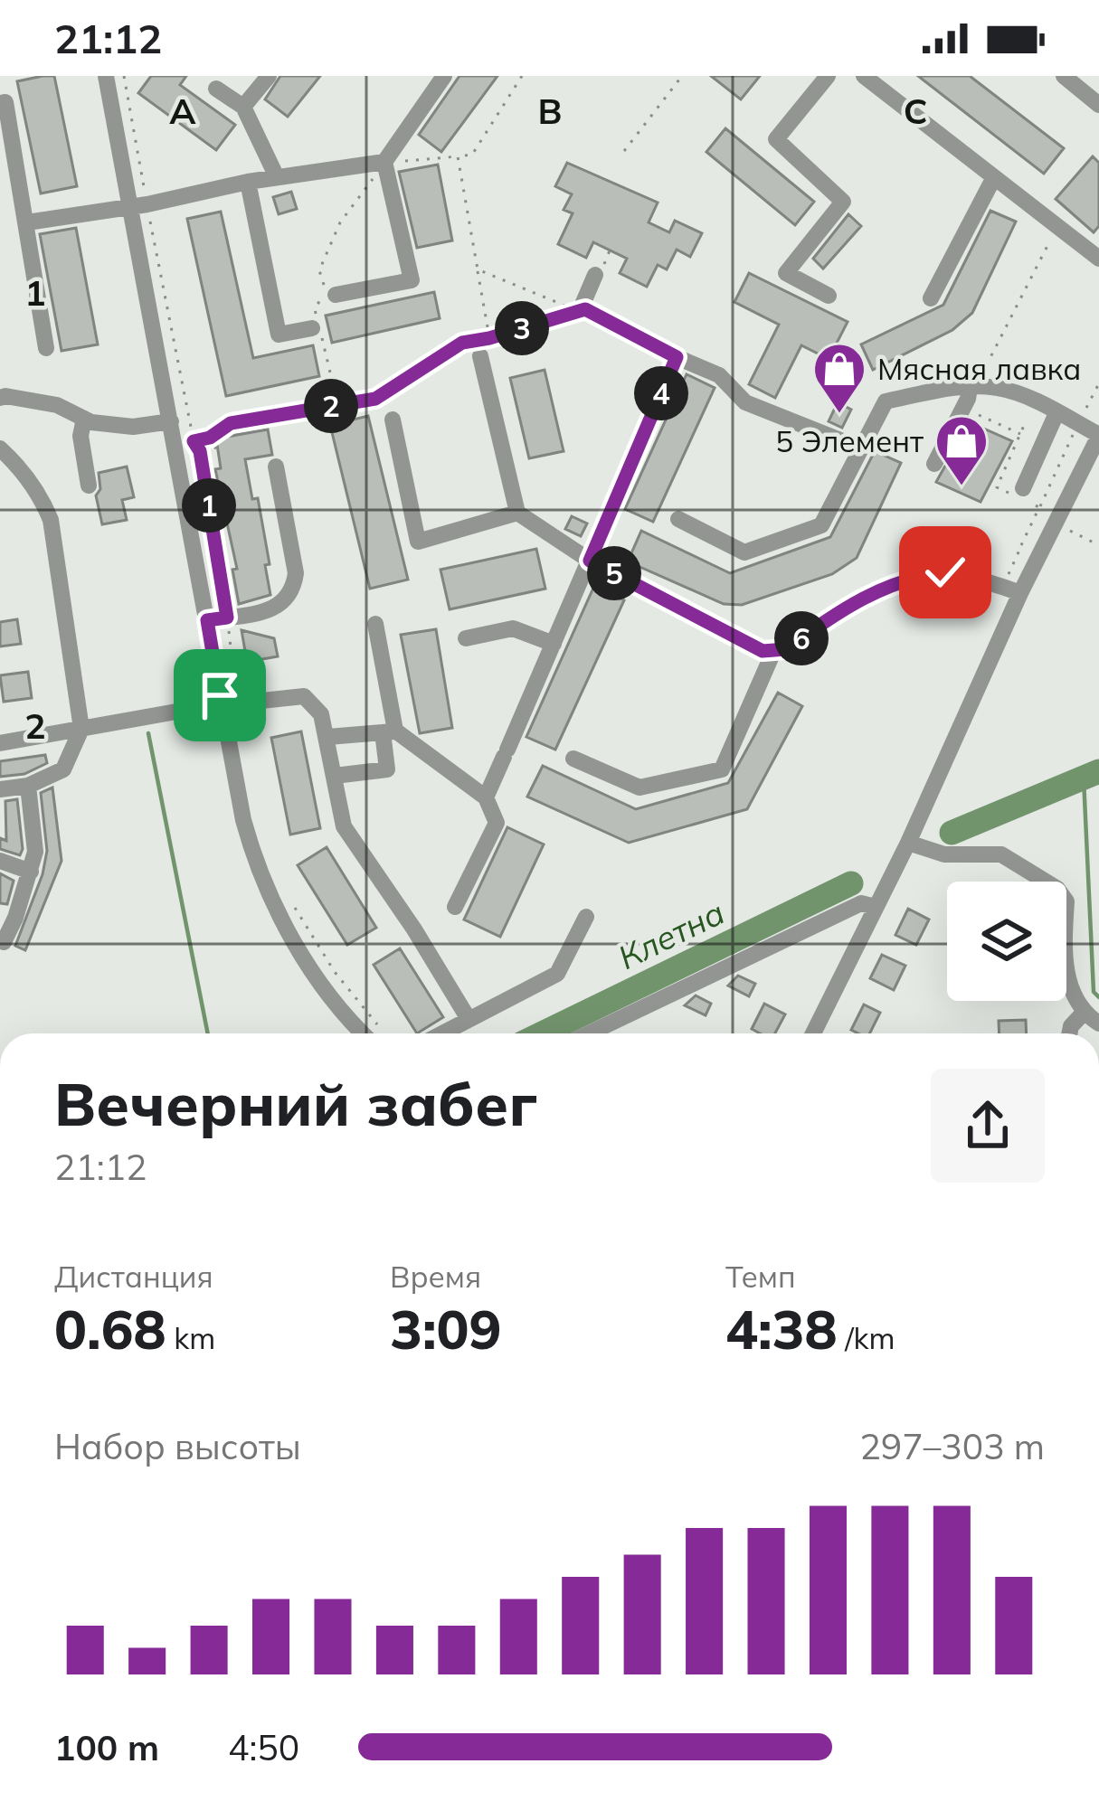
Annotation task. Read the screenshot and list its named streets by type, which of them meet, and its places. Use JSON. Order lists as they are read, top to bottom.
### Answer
{
  "water": ["Клетна"],
  "places": {
    "shop": ["Мясная лавка", "5 Элемент"]
  },
  "page": {
    "status": "21:12",
    "pins": [
      "3",
      "4",
      "2",
      "1",
      "5",
      "6"
    ],
    "heading": ["Вечерний забег", "21:12"],
    "stats": [
      ["Дистанция", "0.68 km"],
      ["Время", "3:09"],
      ["Темп", "4:38 /km"]
    ],
    "chart": ["Набор высоты", "297–303 m"],
    "list": [
      {
        "name": "100 m",
        "note": "4:50"
      }
    ]
  },
  "grid": {
    "columns": ["A", "B", "C"],
    "rows": ["1", "2"]
  }
}
